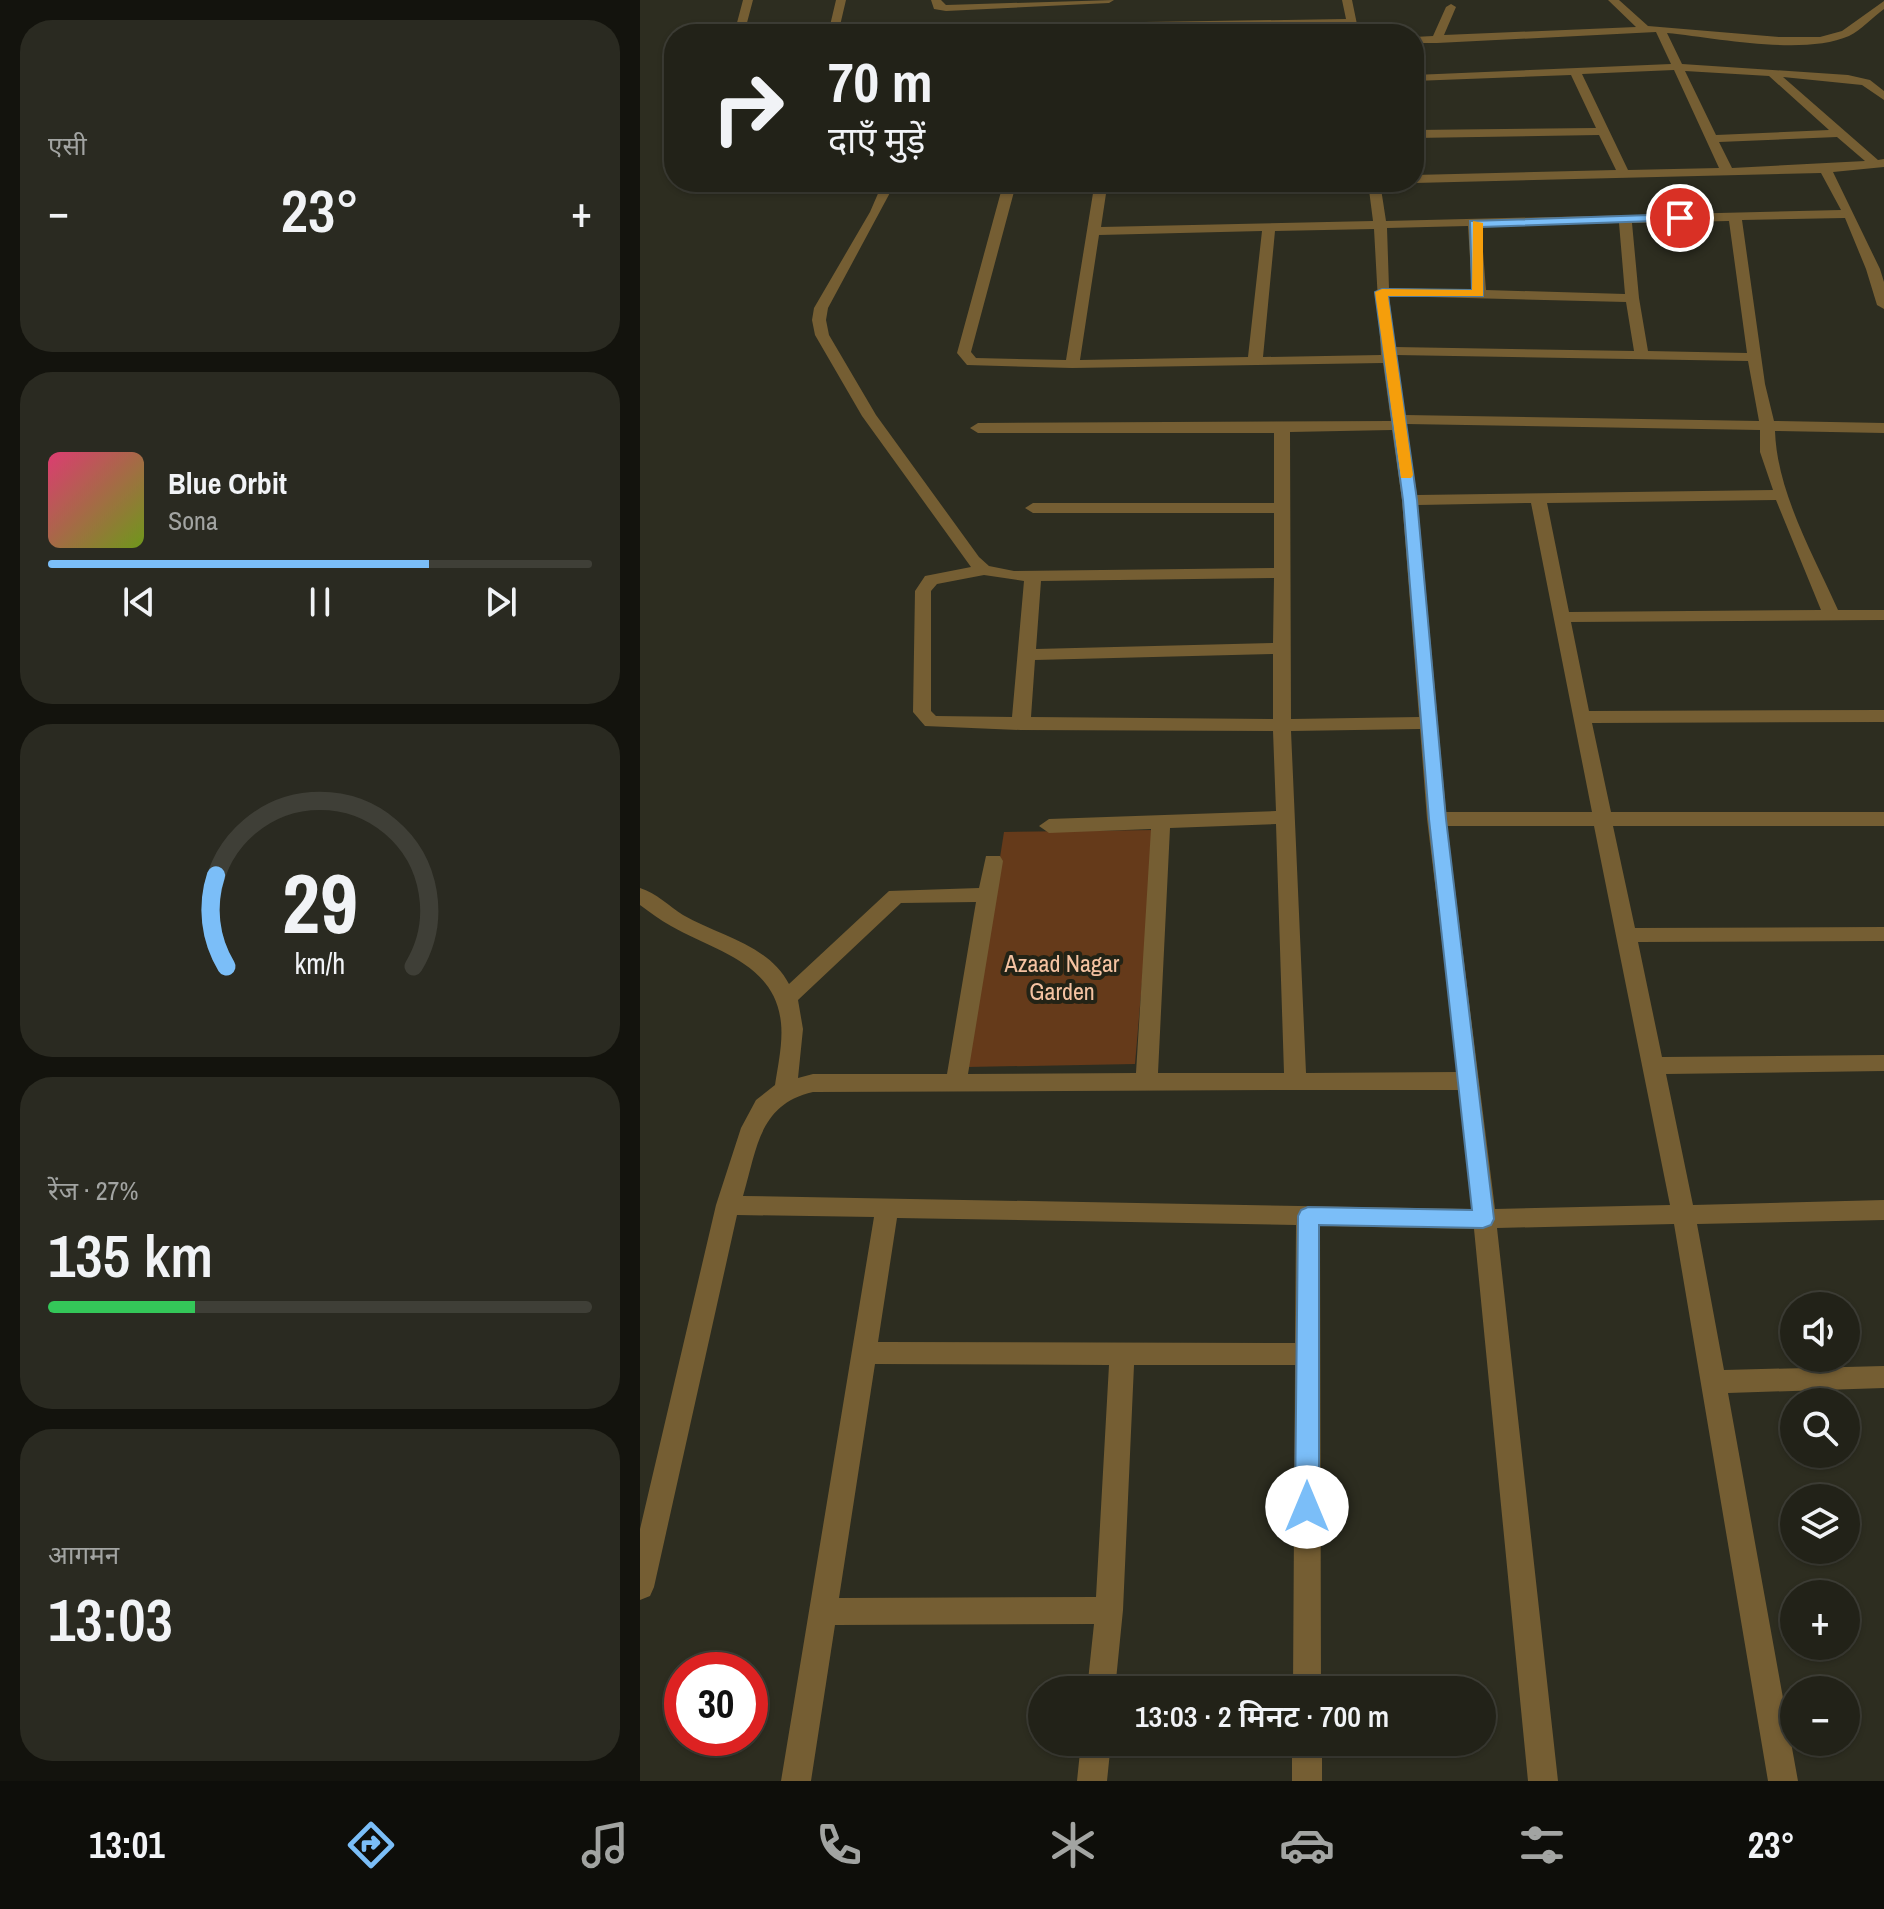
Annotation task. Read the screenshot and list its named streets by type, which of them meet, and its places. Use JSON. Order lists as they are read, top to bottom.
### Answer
{
  "parks": ["Azaad Nagar Garden"],
  "page": {
    "tile": [
      "एसी",
      ["रेंज · 27%", "135 km"],
      ["आगमन", "13:03"]
    ],
    "turn": ["70 m", "दाएँ मुड़ें"],
    "heat": ["−", "23°", "+"],
    "song": ["Blue Orbit", "Sona"],
    "map_buttons": ["+", "−"],
    "limit": "30",
    "trip": "13:03 · 2 मिनट · 700 m",
    "tabs": ["13:01", "23°"],
    "gauge": ["29", "km/h"]
  }
}
